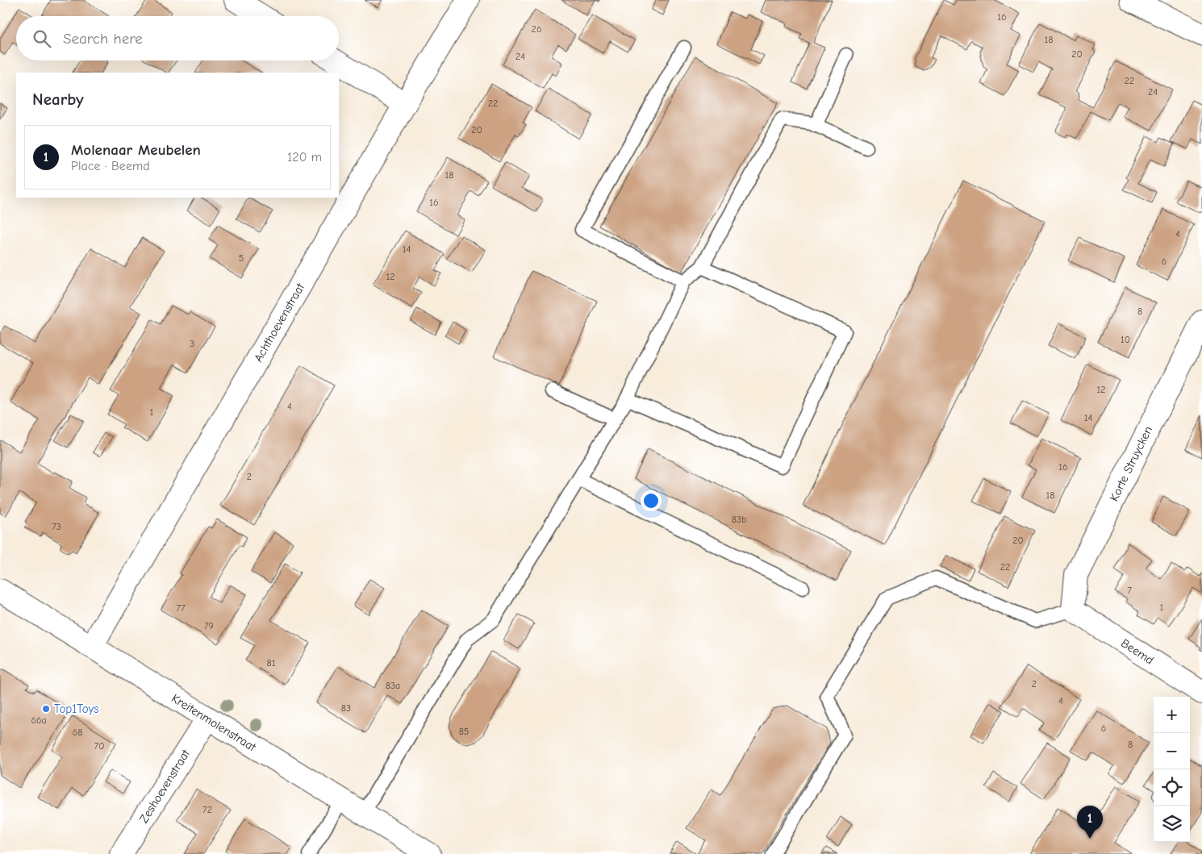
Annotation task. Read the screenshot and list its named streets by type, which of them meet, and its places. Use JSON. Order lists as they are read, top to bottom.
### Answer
{
  "streets": {
    "street": [
      "Achthoevenstraat",
      "Korte Struycken",
      "Beemd",
      "Kreitenmolenstraat",
      "Zeshoevenstraat"
    ]
  },
  "crossings": [
    ["Achthoevenstraat", "Kreitenmolenstraat"],
    ["Korte Struycken", "Beemd"],
    ["Kreitenmolenstraat", "Zeshoevenstraat"]
  ],
  "places": ["Top1Toys"],
  "house_numbers": [
    "16",
    "26",
    "18",
    "20",
    "24",
    "22",
    "24",
    "22",
    "20",
    "18",
    "16",
    "4",
    "14",
    "5",
    "6",
    "12",
    "8",
    "10",
    "3",
    "12",
    "4",
    "1",
    "14",
    "16",
    "2",
    "18",
    "83b",
    "73",
    "20",
    "22",
    "7",
    "1",
    "77",
    "79",
    "81",
    "2",
    "83a",
    "4",
    "83",
    "66a",
    "6",
    "85",
    "68",
    "8",
    "70",
    "72"
  ],
  "page": {
    "search": "Search here",
    "heading": "Nearby",
    "list": [
      {
        "mark": "1",
        "name": "Molenaar Meubelen",
        "note": "Place · Beemd",
        "value": "120 m"
      }
    ],
    "map_buttons": ["+", "−"],
    "pins": "1"
  }
}
